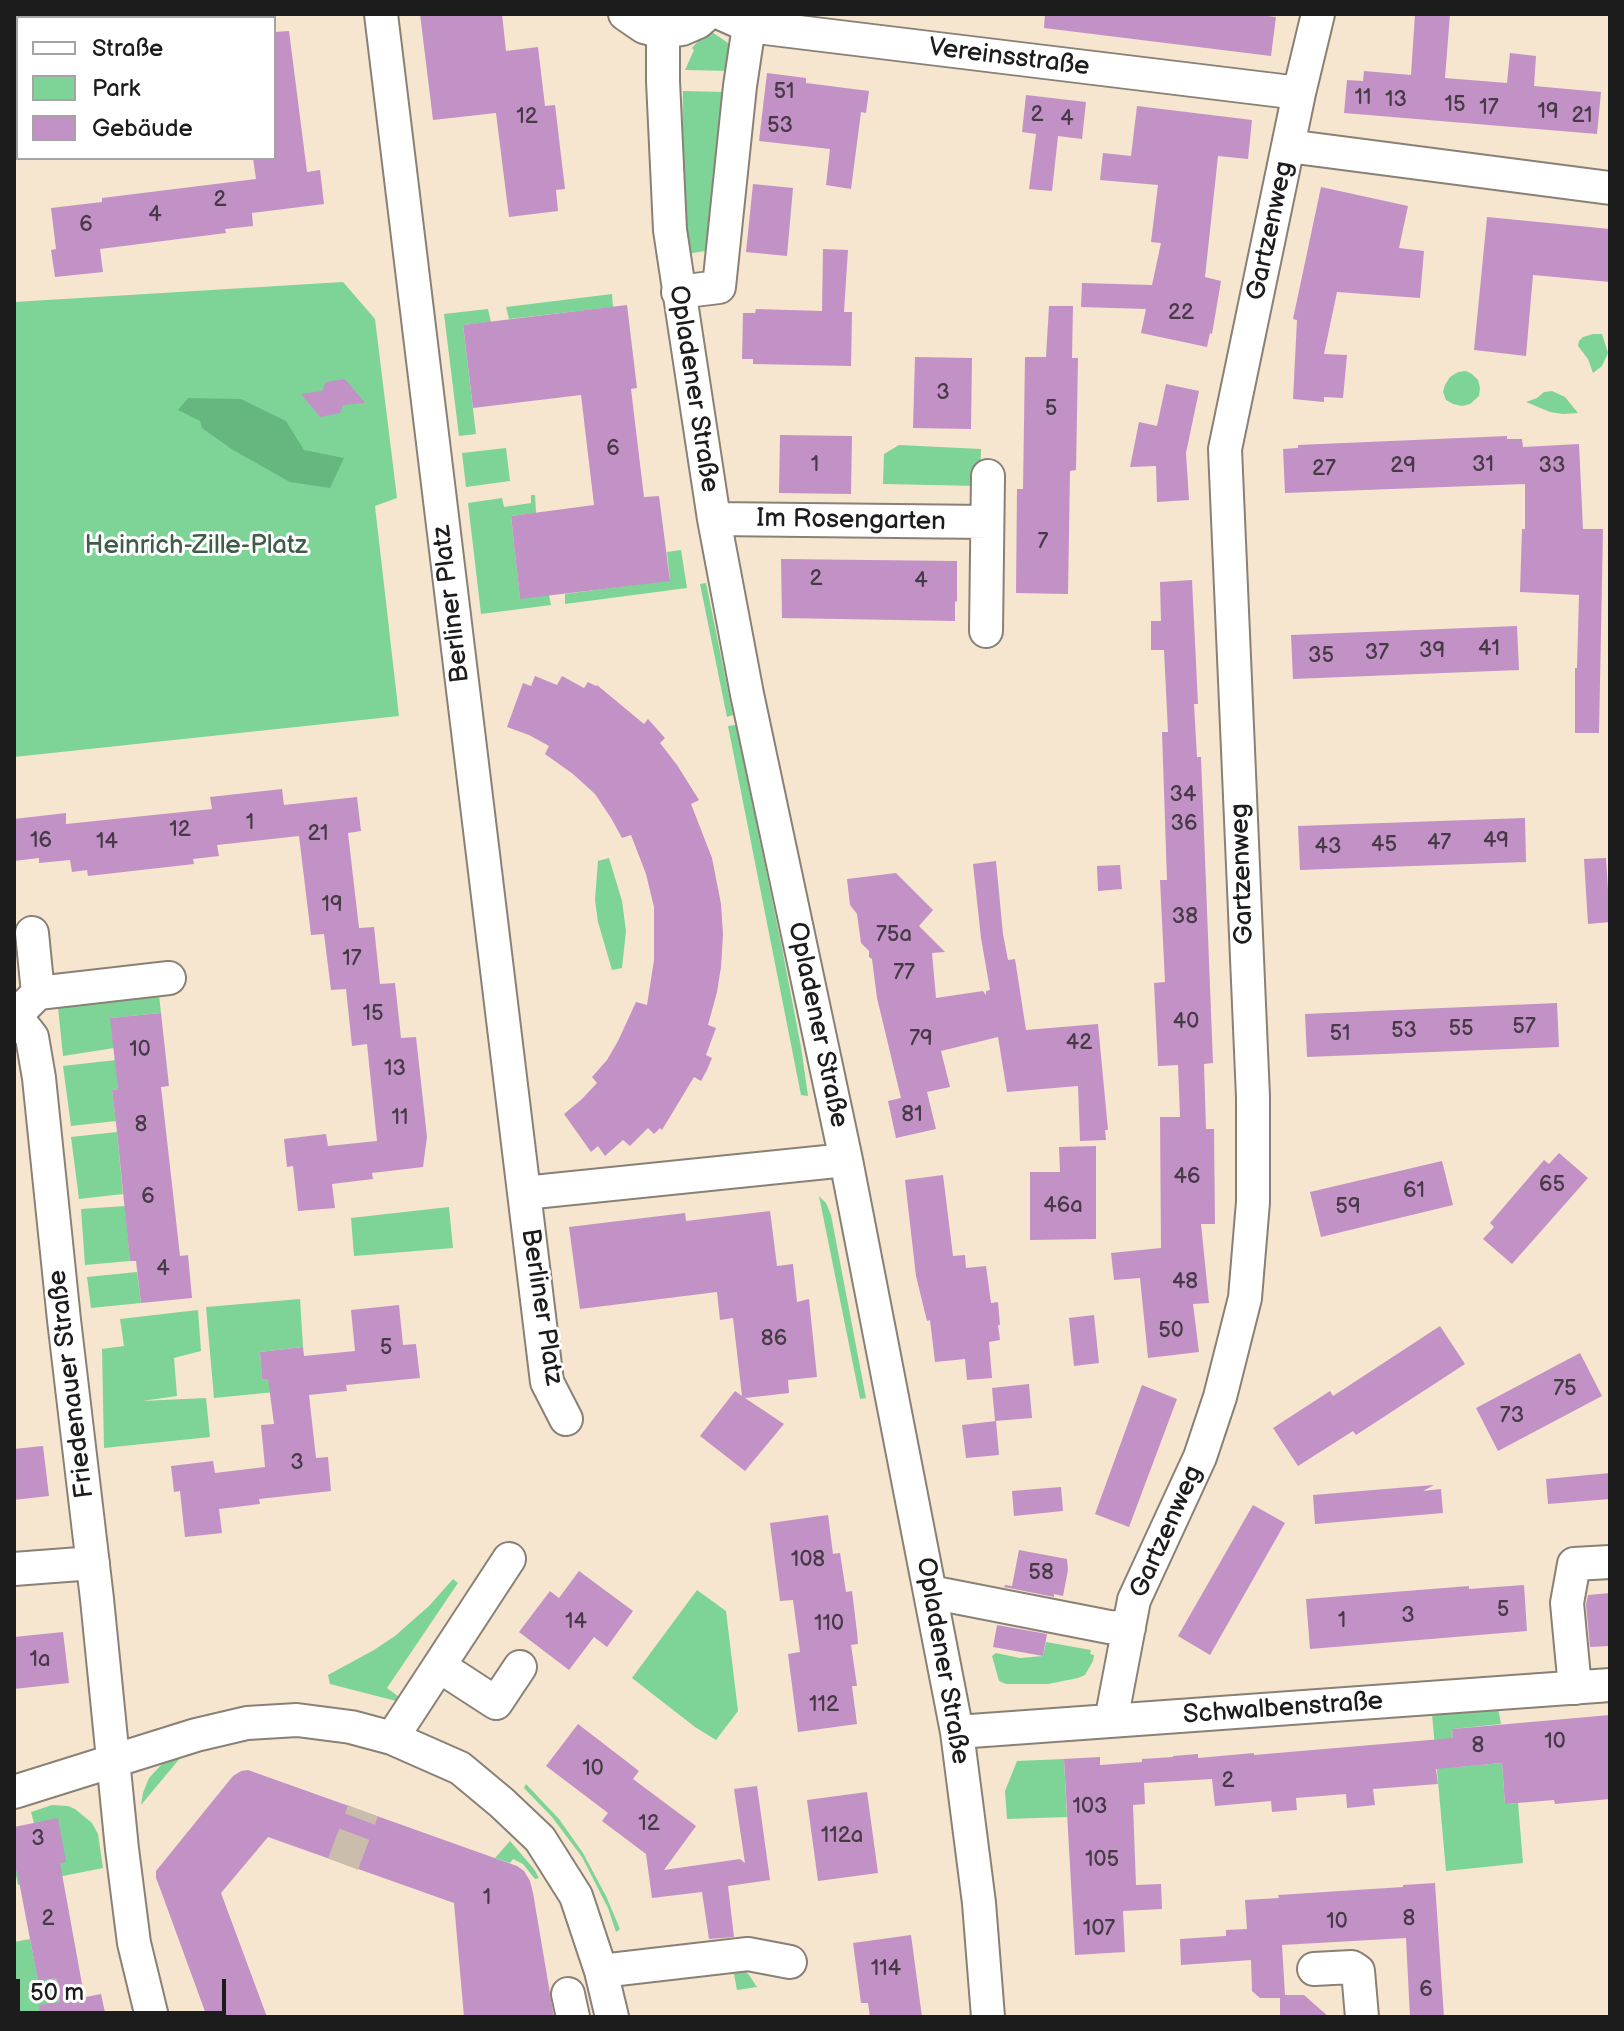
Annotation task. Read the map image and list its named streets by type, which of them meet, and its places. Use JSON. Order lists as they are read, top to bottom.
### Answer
{
  "streets": {
    "street": [
      "Vereinsstraße",
      "Gartzenweg",
      "Opladener Straße",
      "Im Rosengarten",
      "Berliner Platz",
      "Friedenauer Straße",
      "Schwalbenstraße"
    ]
  },
  "crossings": [
    ["Vereinsstraße", "Gartzenweg"],
    ["Gartzenweg", "Schwalbenstraße"],
    ["Opladener Straße", "Im Rosengarten"],
    ["Opladener Straße", "Berliner Platz"],
    ["Opladener Straße", "Schwalbenstraße"]
  ],
  "parks": ["Heinrich-Zille-Platz"],
  "house_numbers": [
    "51",
    "11",
    "13",
    "15",
    "17",
    "19",
    "2",
    "21",
    "12",
    "4",
    "53",
    "2",
    "4",
    "6",
    "22",
    "3",
    "5",
    "6",
    "1",
    "31",
    "29",
    "33",
    "27",
    "7",
    "2",
    "4",
    "41",
    "39",
    "37",
    "35",
    "34",
    "1",
    "36",
    "12",
    "21",
    "16",
    "49",
    "14",
    "47",
    "45",
    "43",
    "19",
    "38",
    "75a",
    "17",
    "77",
    "15",
    "40",
    "57",
    "55",
    "53",
    "51",
    "79",
    "42",
    "10",
    "13",
    "81",
    "11",
    "8",
    "46",
    "65",
    "61",
    "6",
    "46a",
    "59",
    "4",
    "48",
    "50",
    "86",
    "5",
    "75",
    "73",
    "3",
    "108",
    "58",
    "5",
    "3",
    "1",
    "14",
    "110",
    "1a",
    "112",
    "10",
    "8",
    "10",
    "2",
    "103",
    "12",
    "112a",
    "3",
    "105",
    "1",
    "2",
    "8",
    "10",
    "107",
    "114",
    "6"
  ],
  "legend": ["Straße", "Park", "Gebäude"],
  "scale_bar": "50 m"
}
